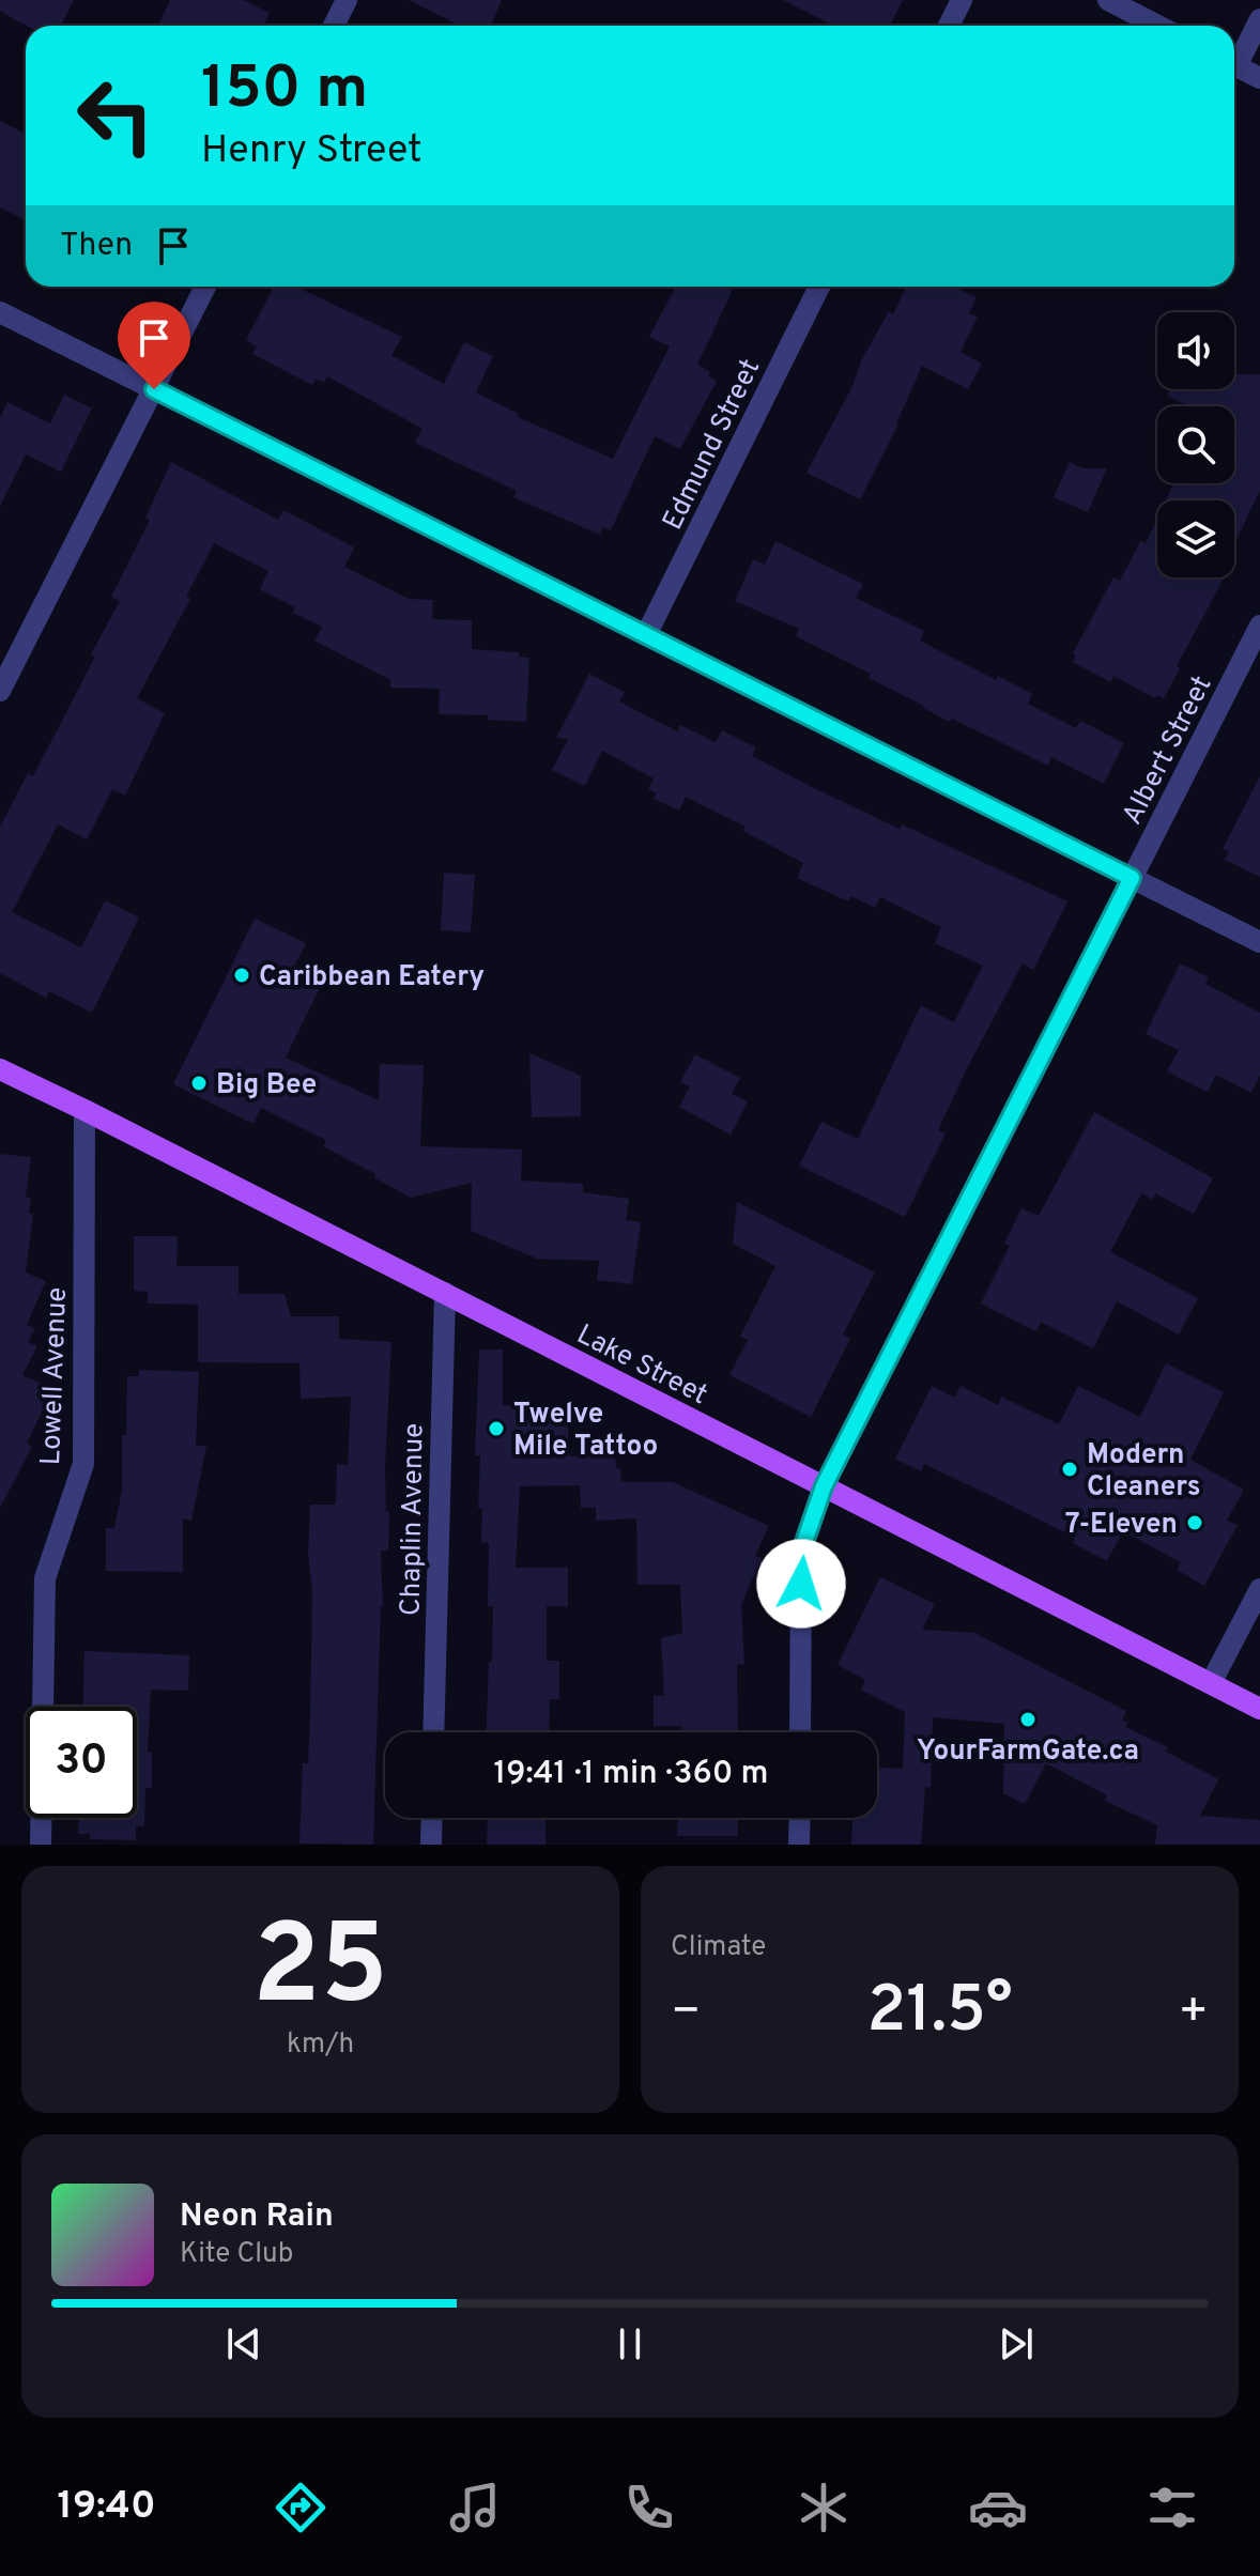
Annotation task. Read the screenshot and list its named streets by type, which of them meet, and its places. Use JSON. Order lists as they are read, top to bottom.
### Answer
{
  "streets": {
    "main road": ["Lake Street"],
    "street": [
      "Edmund Street",
      "Albert Street",
      "Lowell Avenue",
      "Chaplin Avenue"
    ]
  },
  "crossings": [
    ["Albert Street", "Lake Street"],
    ["Lake Street", "Lowell Avenue"],
    ["Lake Street", "Chaplin Avenue"]
  ],
  "places": [
    "Caribbean Eatery",
    "Big Bee",
    "Twelve Mile Tattoo",
    "Modern Cleaners",
    "7-Eleven",
    "YourFarmGate.ca"
  ],
  "page": {
    "turn": ["150 m", "Henry Street"],
    "then": "Then",
    "limit": "30",
    "trip": "19:41 · 1 min · 360 m",
    "tile": [
      ["25", "km/h"],
      "Climate"
    ],
    "heat": ["−", "21.5°", "+"],
    "song": ["Neon Rain", "Kite Club"],
    "tabs": "19:40"
  }
}
